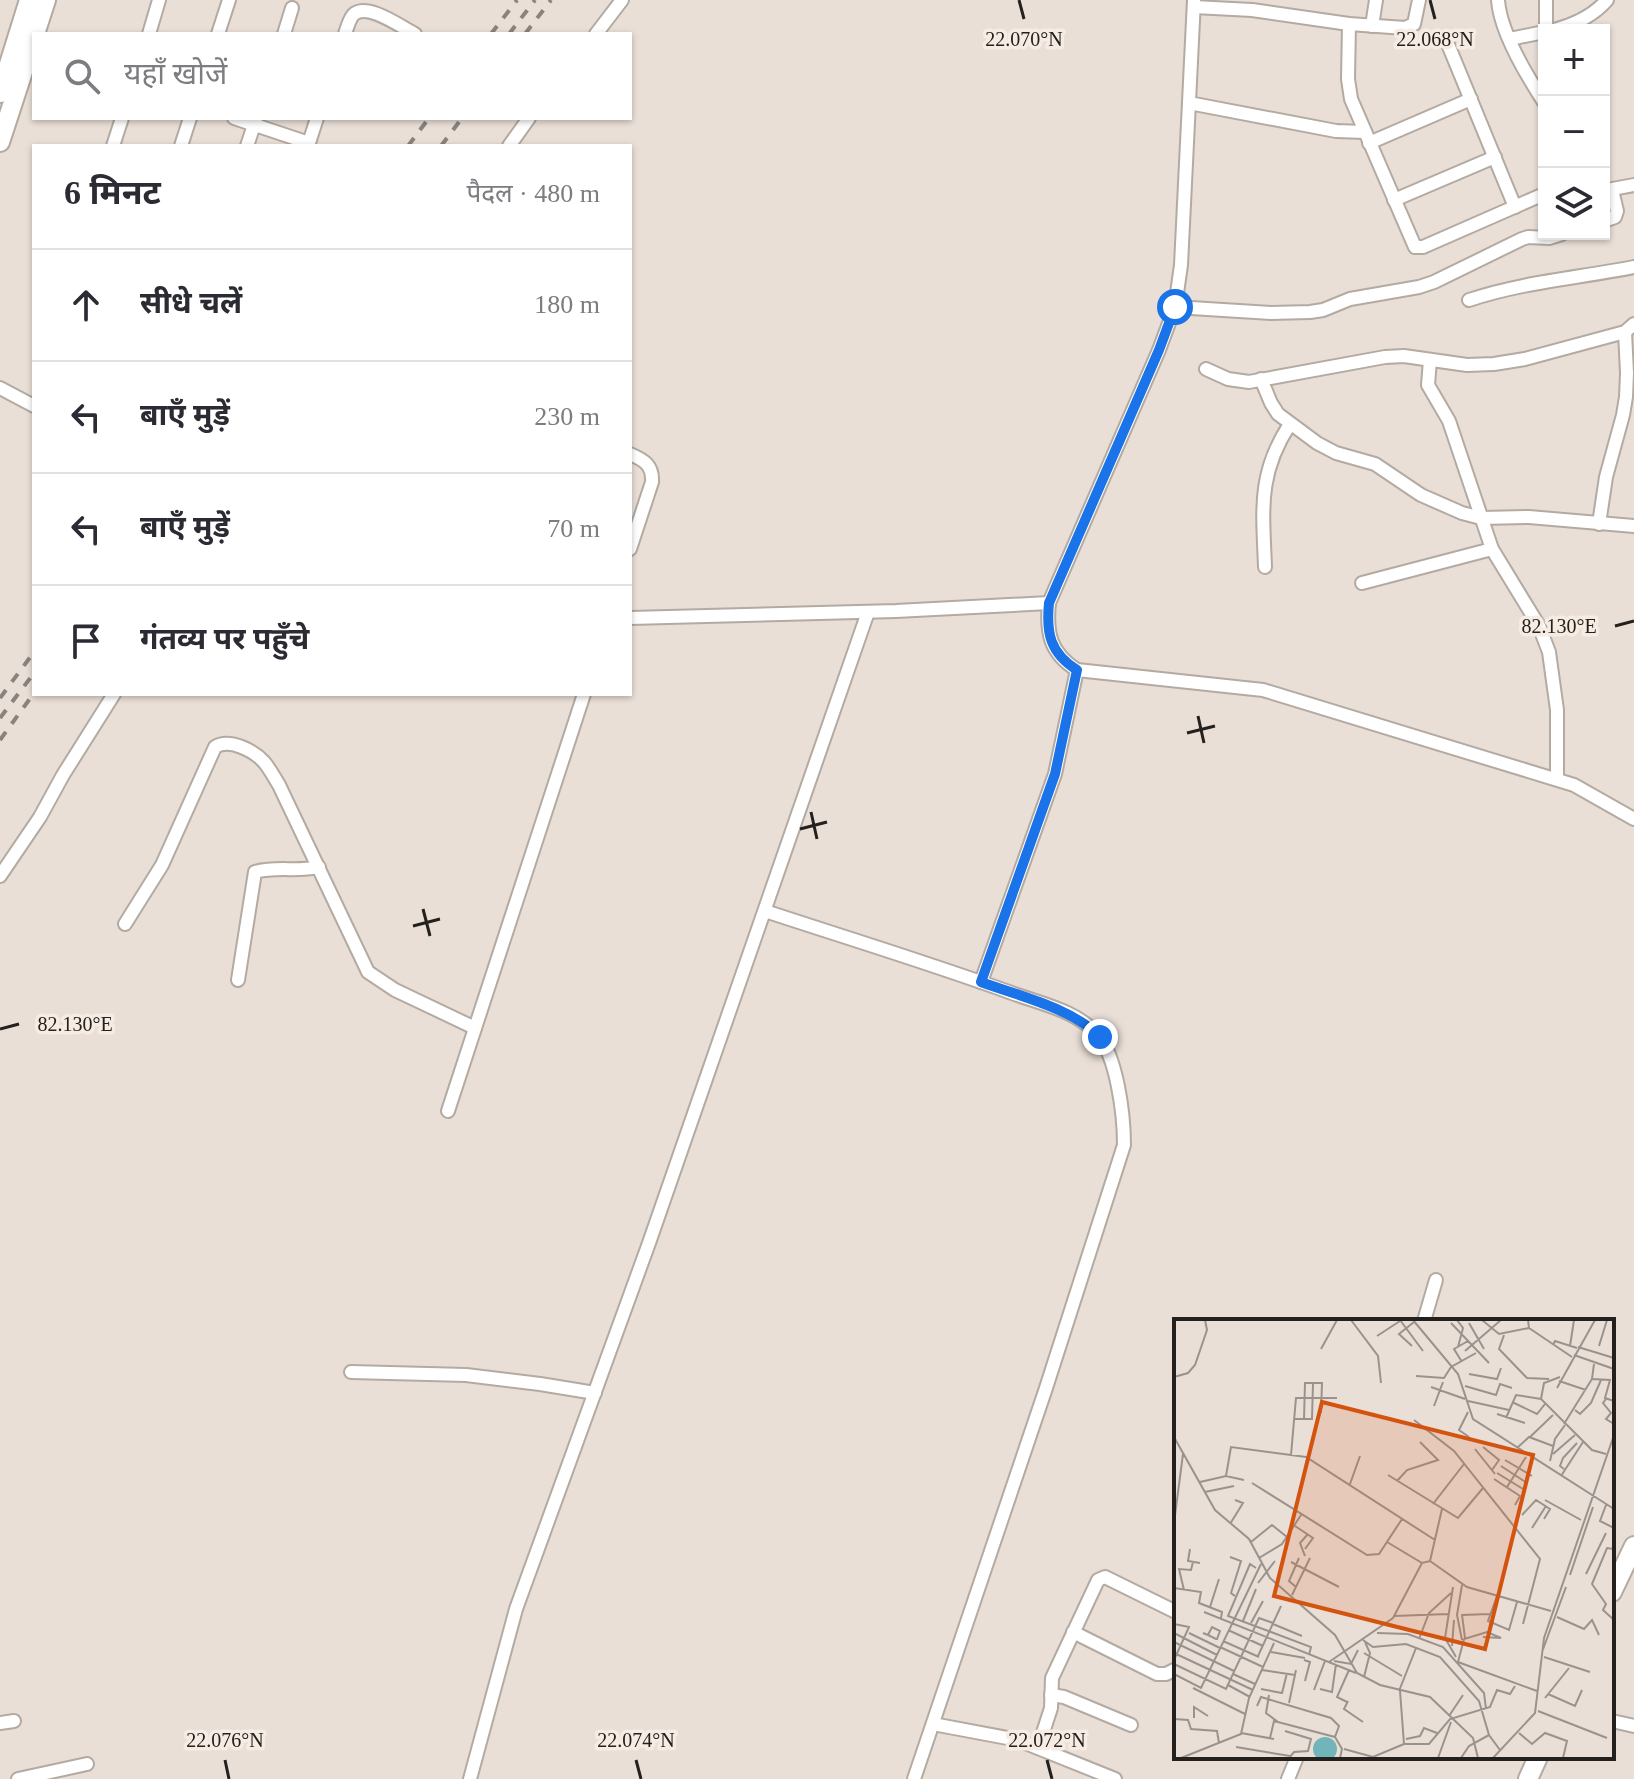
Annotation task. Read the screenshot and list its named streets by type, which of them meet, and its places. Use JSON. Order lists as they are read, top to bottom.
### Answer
{
  "page": {
    "map_buttons": ["+", "−"],
    "search": "यहाँ खोजें",
    "heading": ["6 मिनट", "पैदल · 480 m"],
    "list": [
      ["सीधे चलें", "180 m"],
      ["बाएँ मुड़ें", "230 m"],
      ["बाएँ मुड़ें", "70 m"],
      "गंतव्य पर पहुँचे"
    ]
  },
  "coordinates": [
    "22.070°N",
    "22.068°N",
    "82.130°E",
    "22.076°N",
    "22.074°N",
    "22.072°N"
  ]
}
